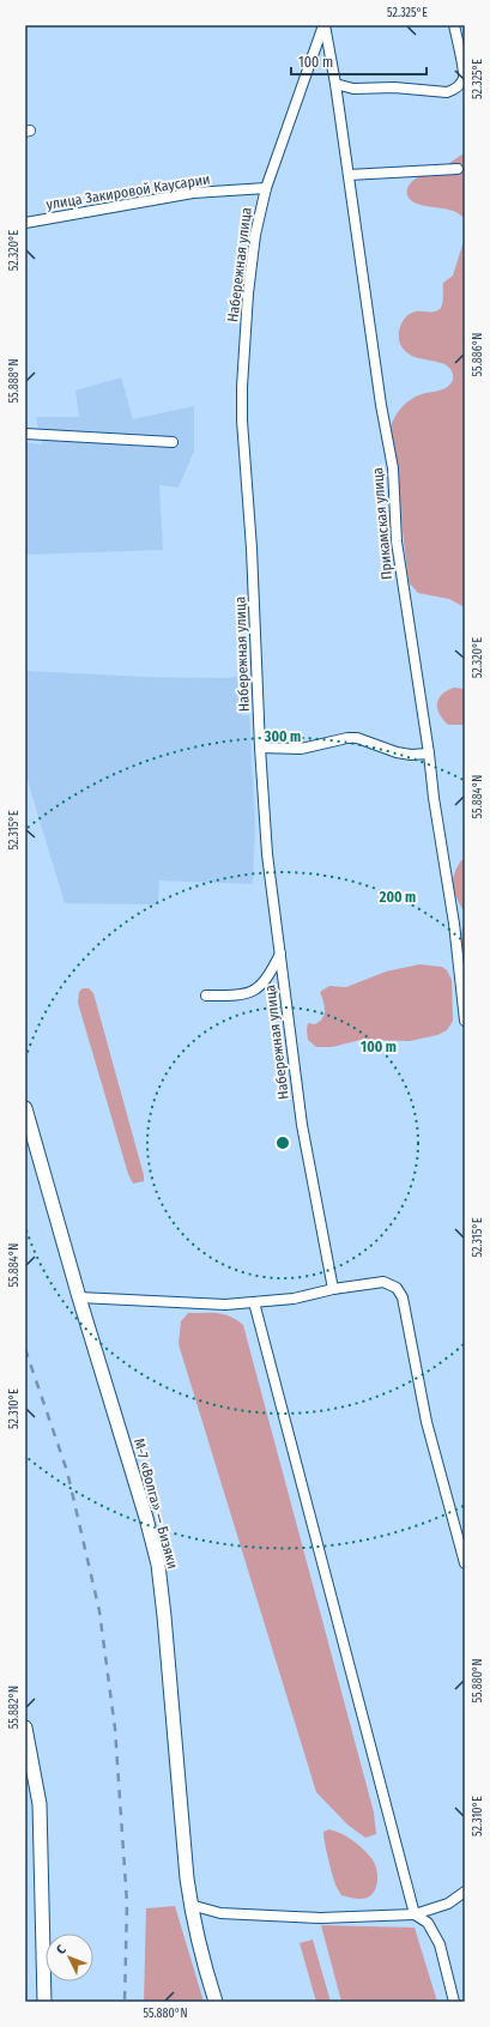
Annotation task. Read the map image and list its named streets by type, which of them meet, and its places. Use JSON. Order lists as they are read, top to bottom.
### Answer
{
  "streets": {
    "main road": ["М-7 «Волга» — Бизяки"],
    "street": ["улица Закировой Каусарии", "Набережная улица", "Прикамская улица"]
  },
  "crossings": [
    ["улица Закировой Каусарии", "Набережная улица"],
    ["Набережная улица", "Прикамская улица"]
  ],
  "scale_bar": "100 m",
  "north": "top left",
  "coordinates": [
    "52.325°E",
    "52.320°E",
    "55.886°N",
    "55.888°N",
    "55.884°N",
    "52.315°E",
    "52.310°E",
    "55.880°N",
    "55.882°N"
  ],
  "rings": ["300 m", "200 m", "100 m"]
}
